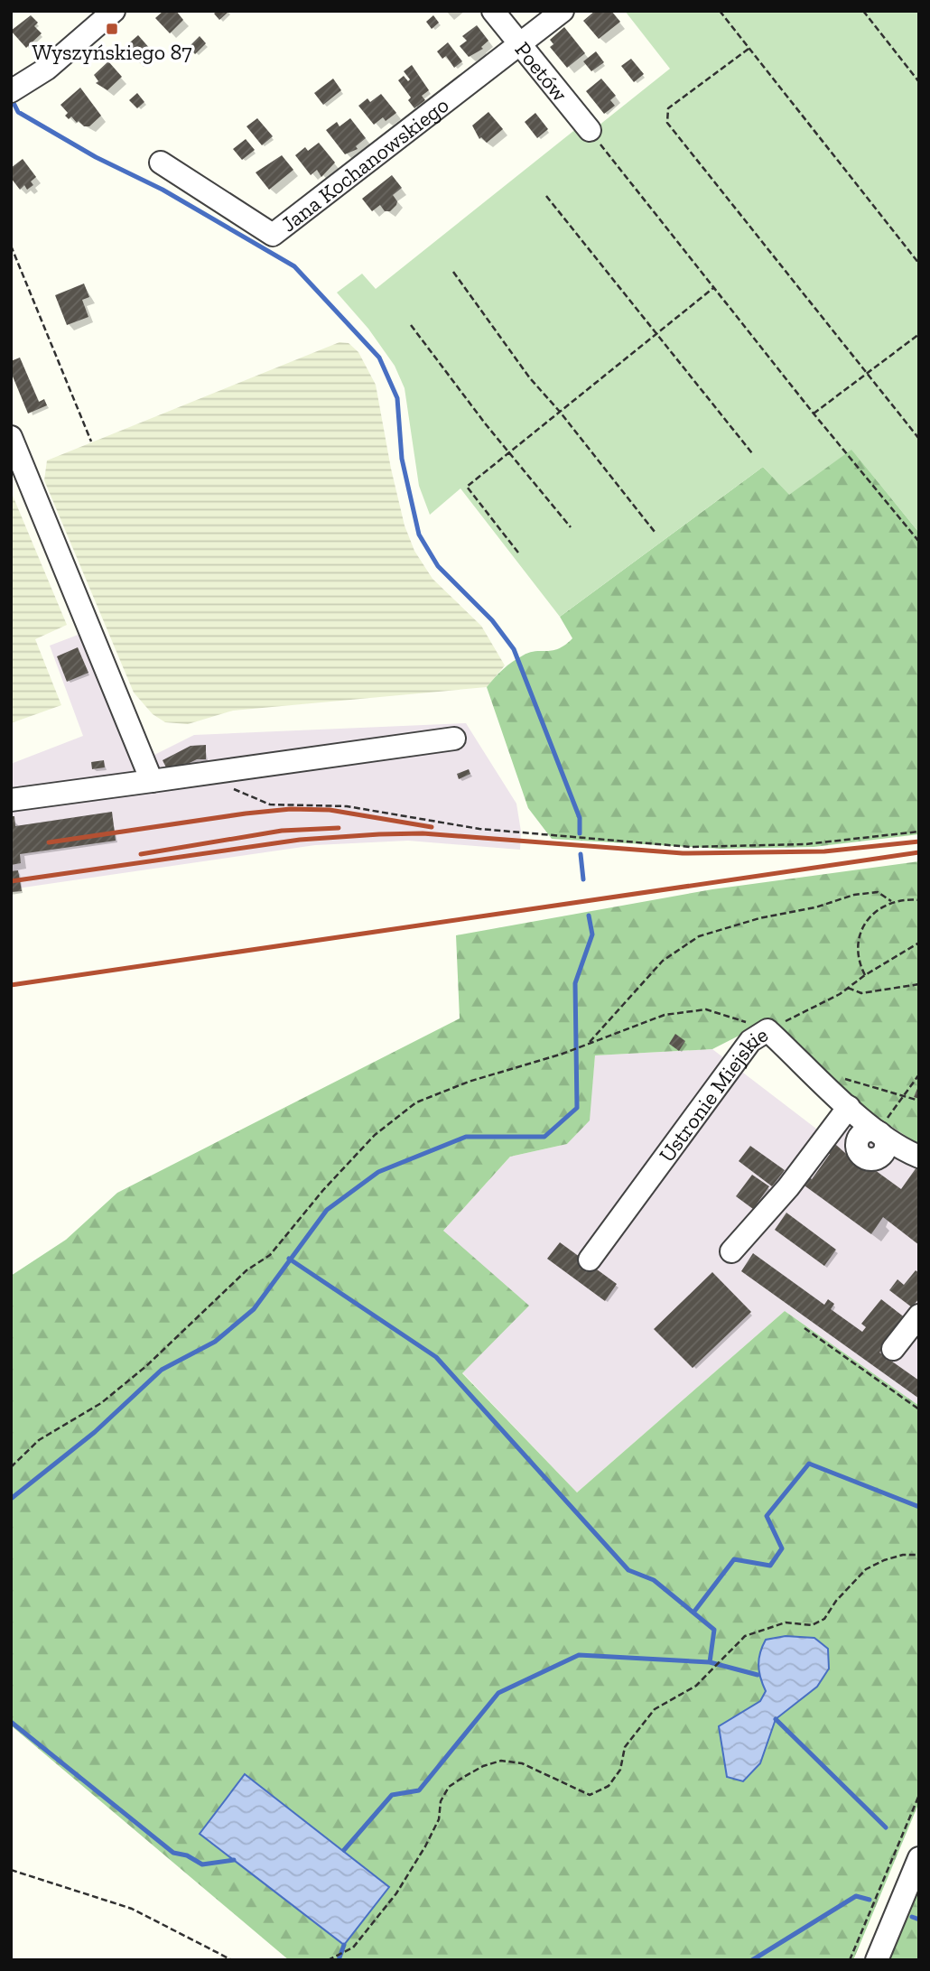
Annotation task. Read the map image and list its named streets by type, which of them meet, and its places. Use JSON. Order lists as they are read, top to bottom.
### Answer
{
  "streets": {
    "street": ["Poetów", "Jana Kochanowskiego", "Ustronie Miejskie"]
  },
  "crossings": [
    ["Poetów", "Jana Kochanowskiego"]
  ],
  "places": {
    "transit": ["Wyszyńskiego 87"]
  }
}
